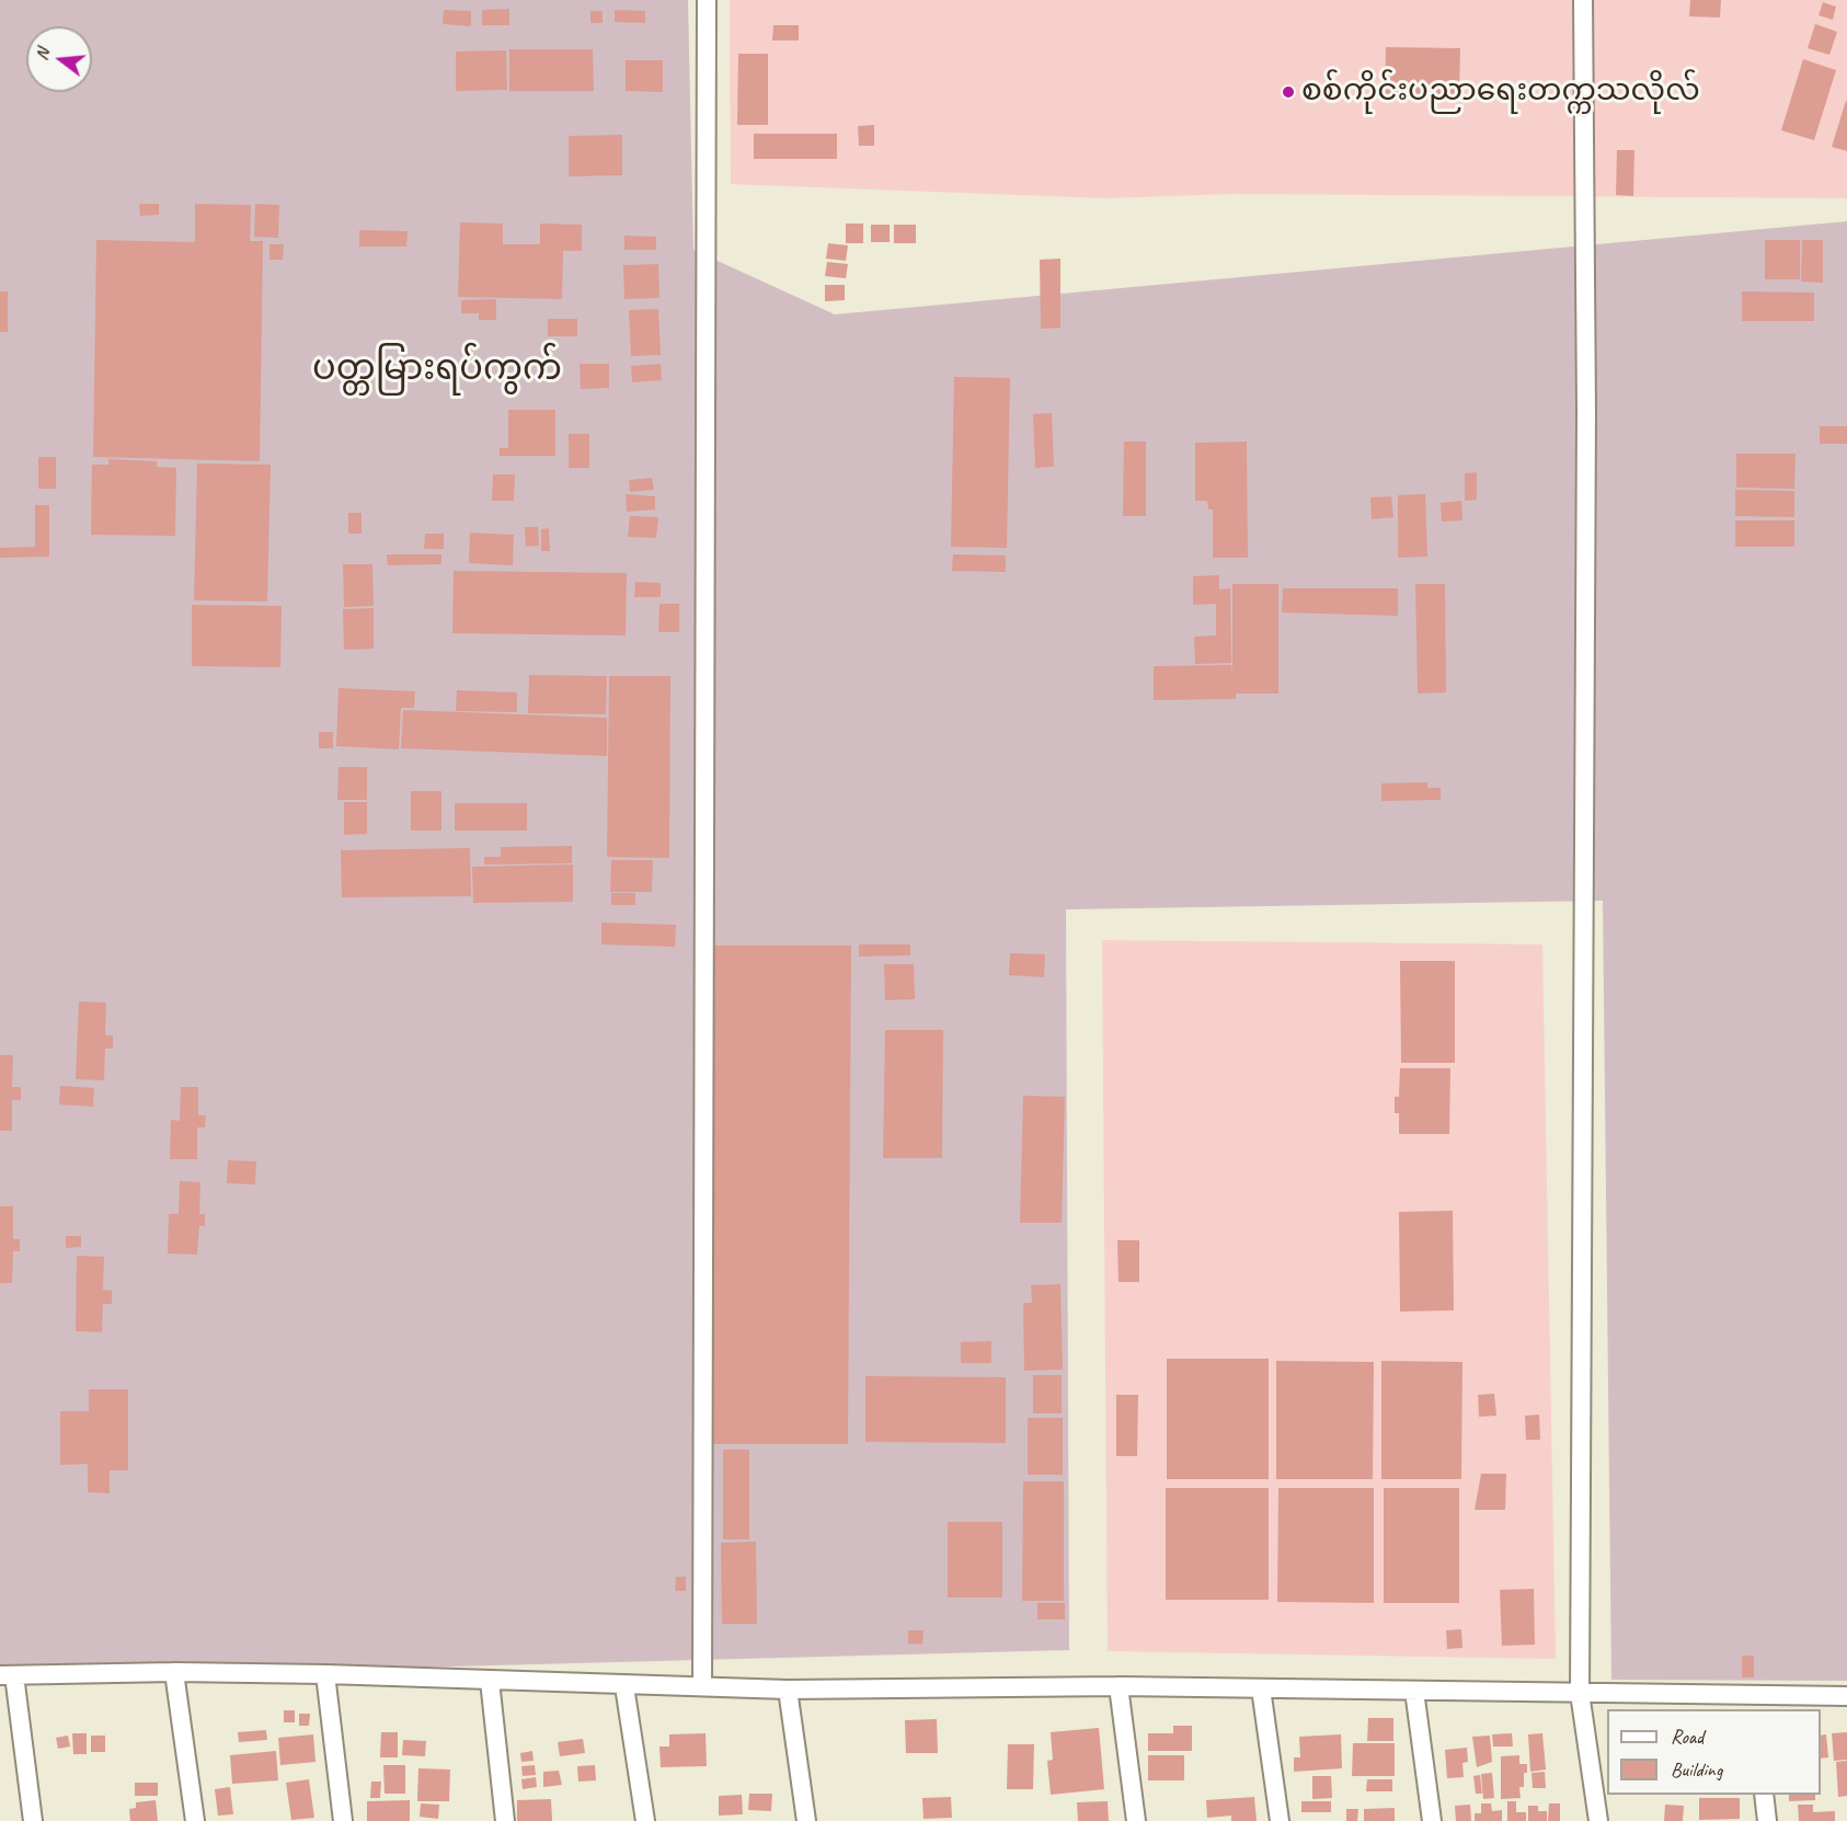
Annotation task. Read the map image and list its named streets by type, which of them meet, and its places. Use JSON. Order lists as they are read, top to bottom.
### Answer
{
  "districts": ["ပတ္တမြားရပ်ကွက်"],
  "places": ["စစ်ကိုင်းပညာရေးတက္ကသလိုလ်"],
  "legend": ["Road", "Building"],
  "north": "left"
}
